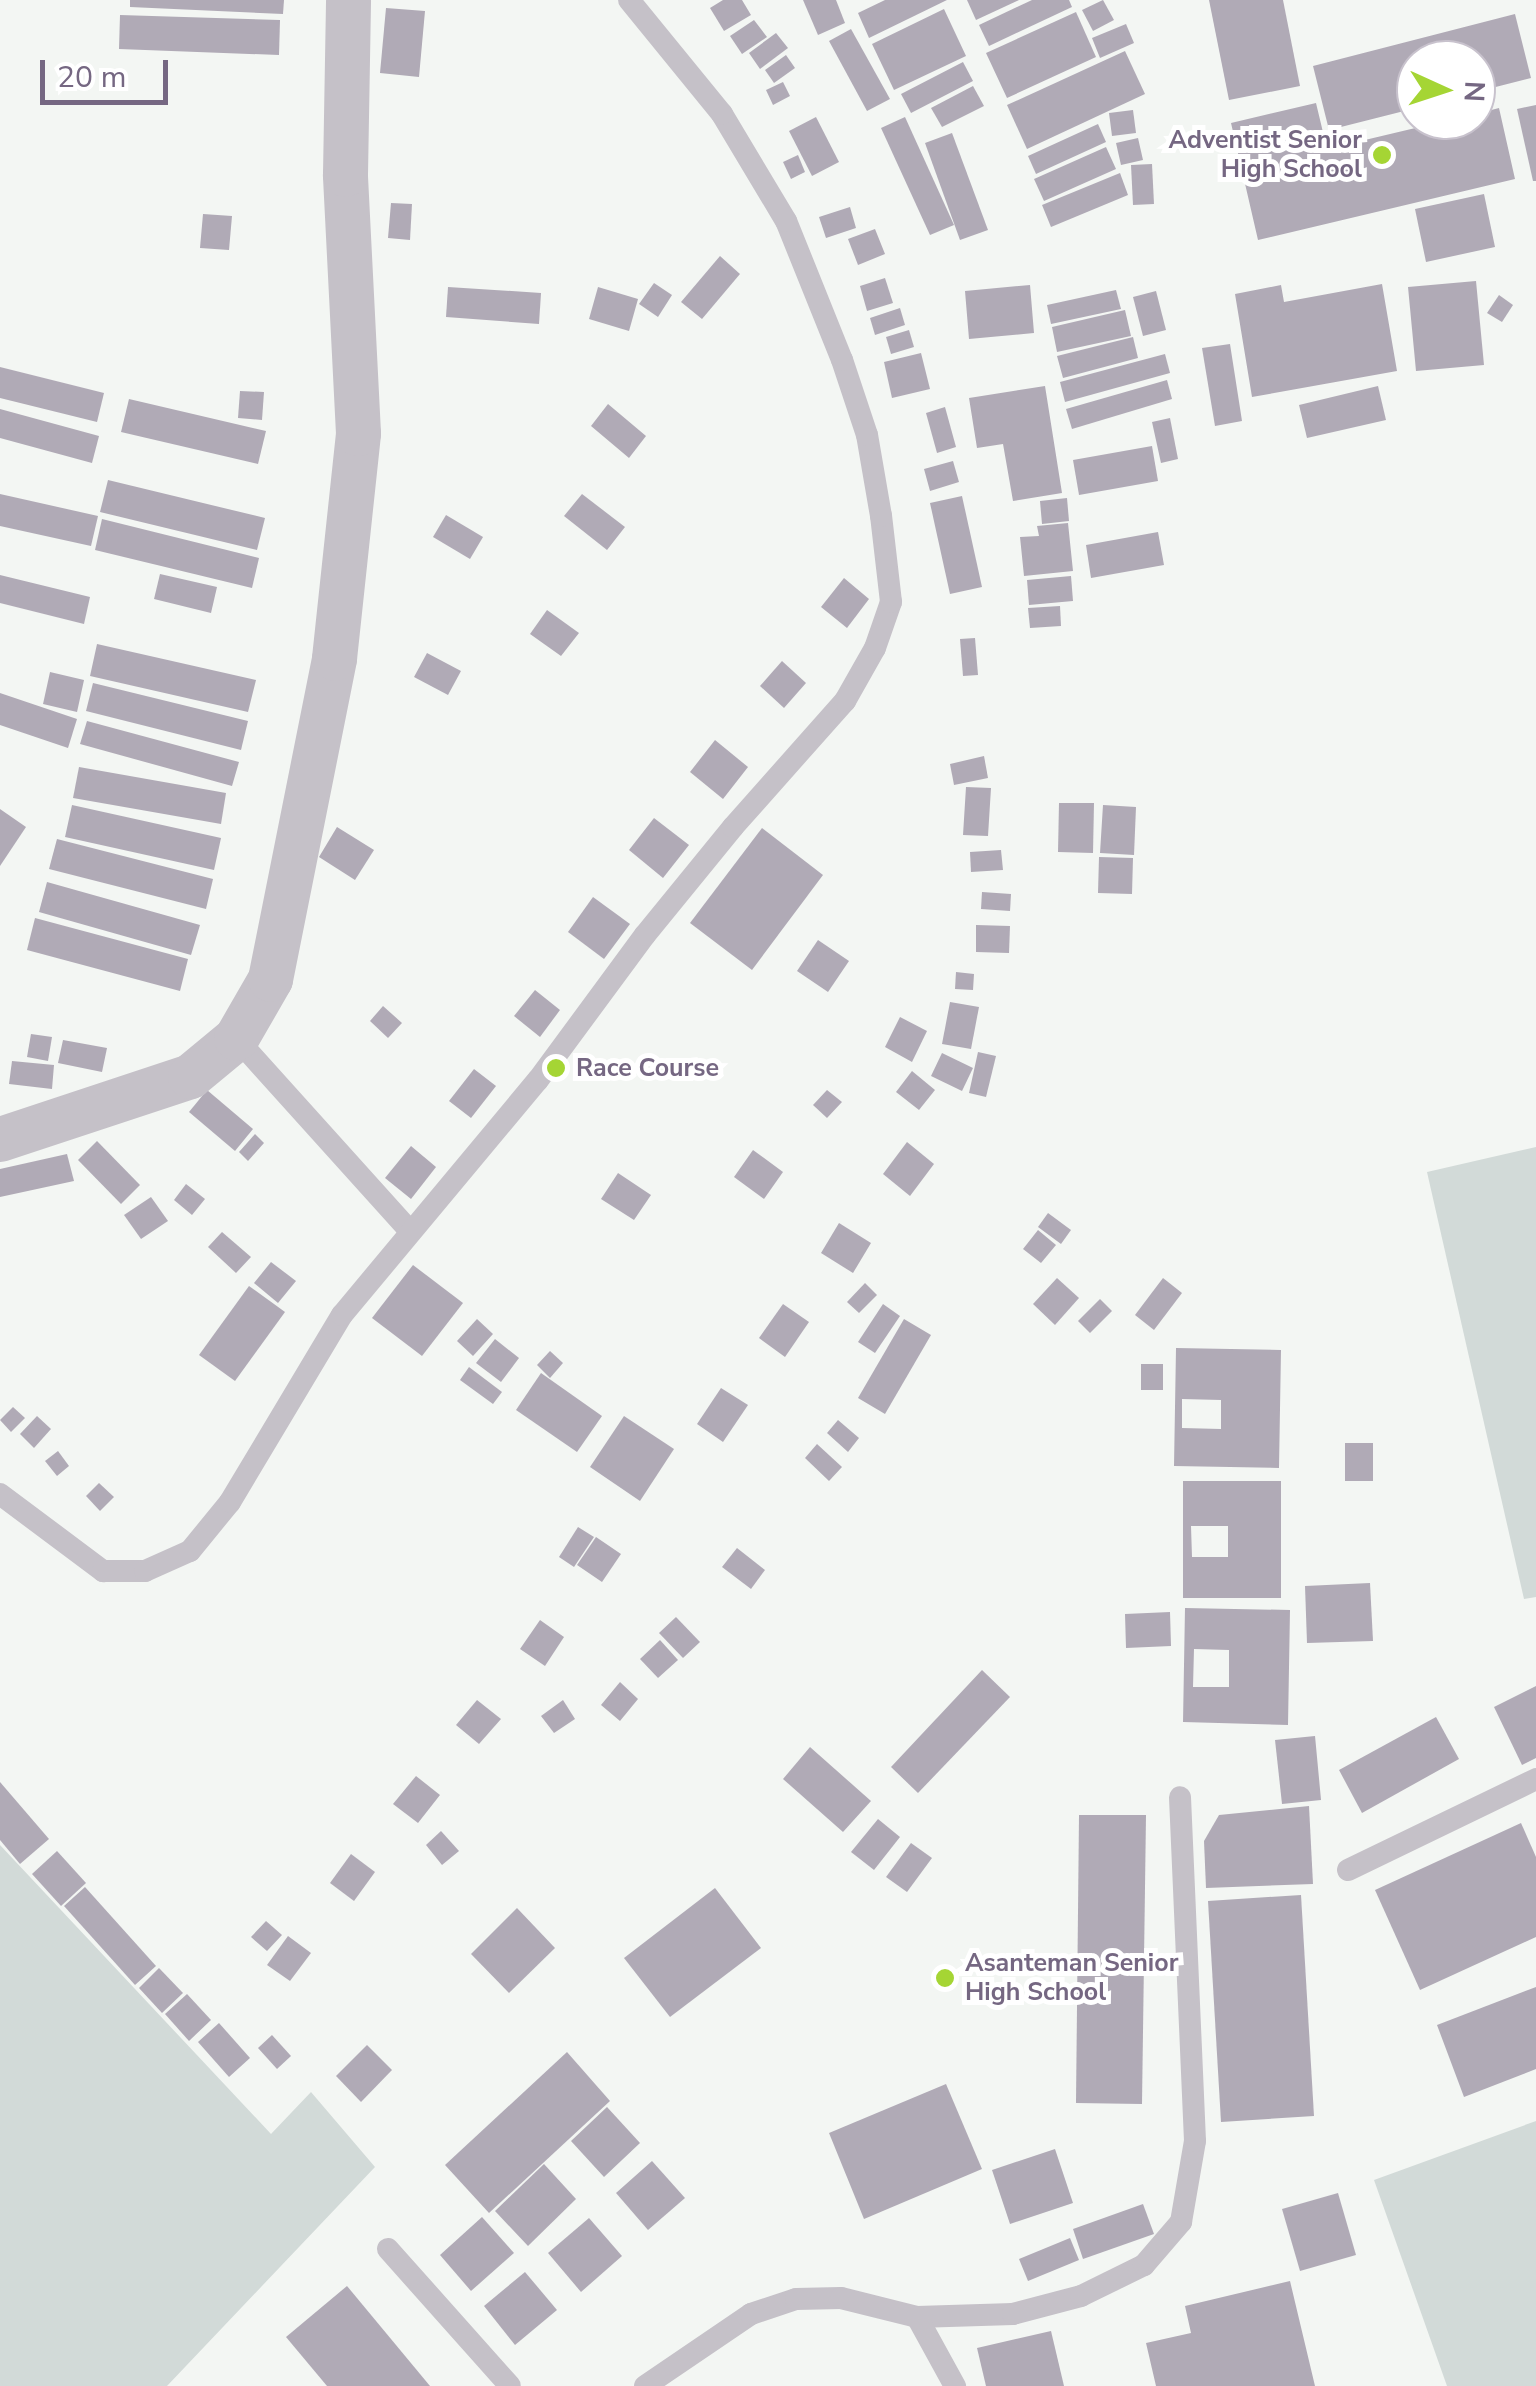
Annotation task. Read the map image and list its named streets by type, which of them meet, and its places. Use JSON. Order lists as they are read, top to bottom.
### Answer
{
  "places": ["Adventist Senior High School", "Race Course", "Asanteman Senior High School"],
  "scale_bar": "20 m",
  "north": "right"
}
